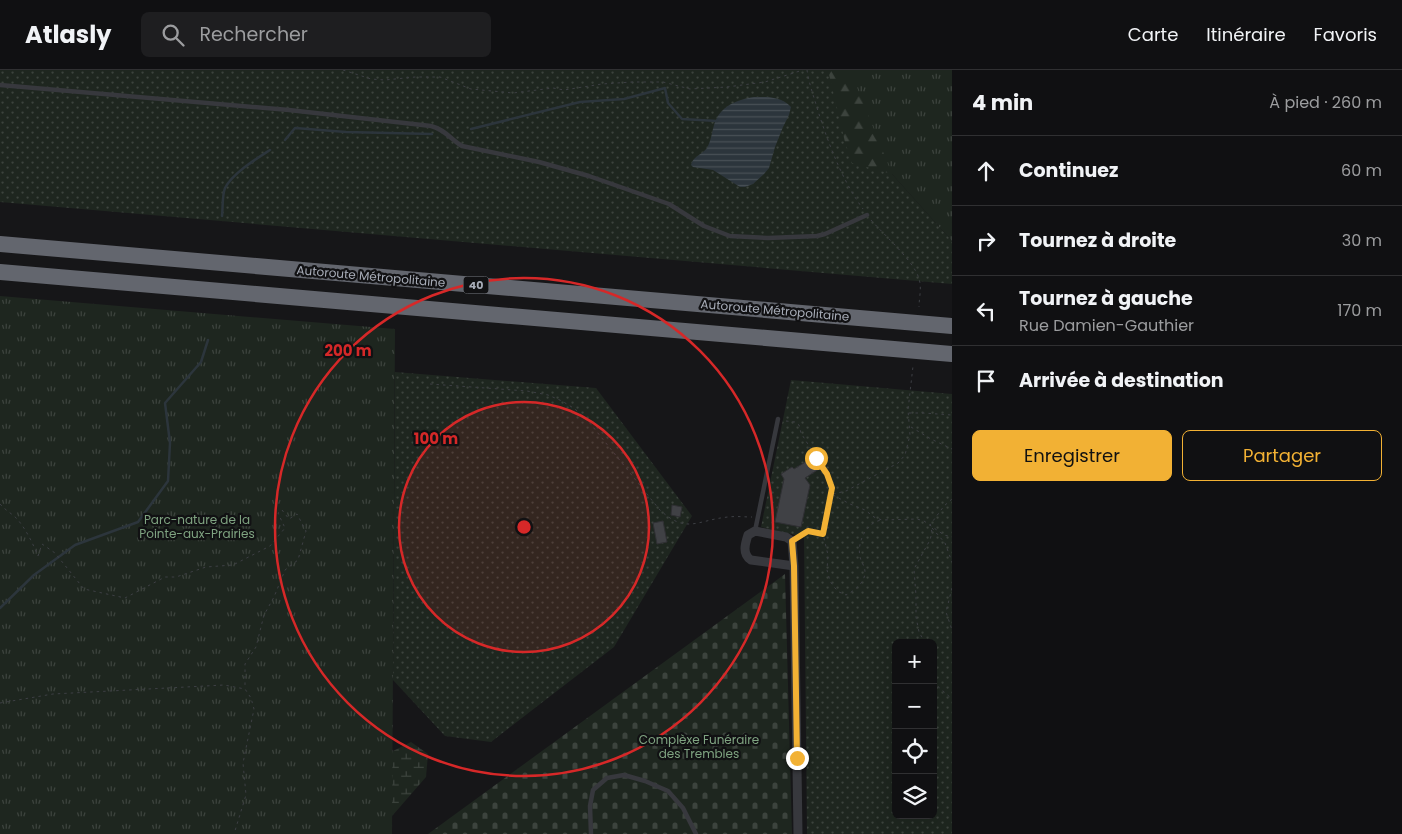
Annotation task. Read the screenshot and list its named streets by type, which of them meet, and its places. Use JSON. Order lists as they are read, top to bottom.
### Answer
{
  "streets": {
    "highway": ["Autoroute Métropolitaine", "40"]
  },
  "parks": ["Parc-nature de la Pointe-aux-Prairies", "Complèxe Funéraire des Trembles"],
  "page": {
    "header": "Atlasly",
    "search": "Rechercher",
    "nav": ["Carte", "Itinéraire", "Favoris"],
    "heading": ["4 min", "À pied · 260 m"],
    "list": [
      ["Continuez", "60 m"],
      ["Tournez à droite", "30 m"],
      ["Tournez à gauche", "Rue Damien-Gauthier", "170 m"],
      "Arrivée à destination"
    ],
    "buttons": ["Enregistrer", "Partager"],
    "map_buttons": ["+", "−"]
  },
  "rings": ["200 m", "100 m"]
}
